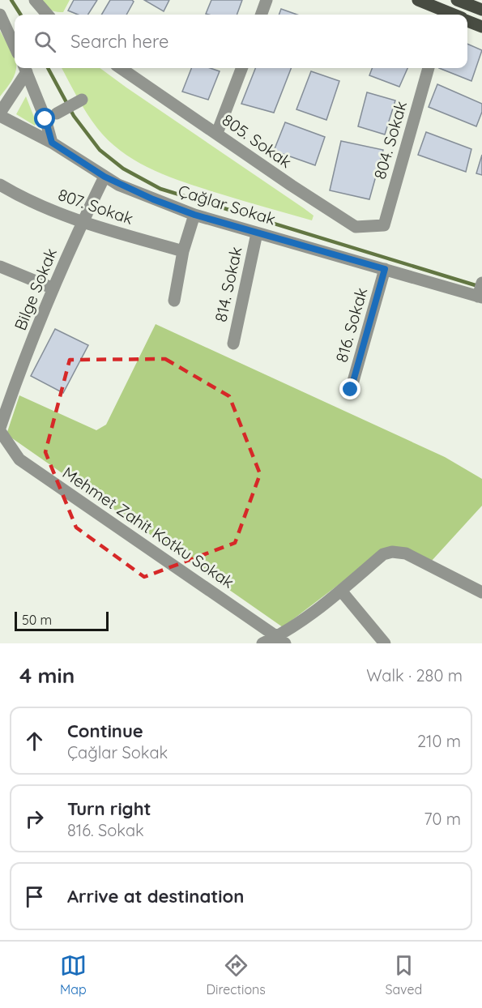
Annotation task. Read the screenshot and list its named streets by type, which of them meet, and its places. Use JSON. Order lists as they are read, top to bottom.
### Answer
{
  "streets": {
    "street": [
      "804. Sokak",
      "805. Sokak",
      "Çağlar Sokak",
      "807. Sokak",
      "814. Sokak",
      "Bilge Sokak",
      "816. Sokak",
      "Mehmet Zahit Kotku Sokak"
    ]
  },
  "crossings": [
    ["804. Sokak", "805. Sokak"],
    ["Çağlar Sokak", "814. Sokak"],
    ["Çağlar Sokak", "Bilge Sokak"],
    ["Çağlar Sokak", "816. Sokak"],
    ["807. Sokak", "Bilge Sokak"],
    ["Bilge Sokak", "Mehmet Zahit Kotku Sokak"]
  ],
  "scale_bar": "50 m",
  "page": {
    "search": "Search here",
    "scale": "50 m",
    "heading": ["4 min", "Walk · 280 m"],
    "list": [
      ["Continue", "Çağlar Sokak", "210 m"],
      ["Turn right", "816. Sokak", "70 m"],
      "Arrive at destination"
    ],
    "nav": ["Map", "Directions", "Saved"]
  }
}
